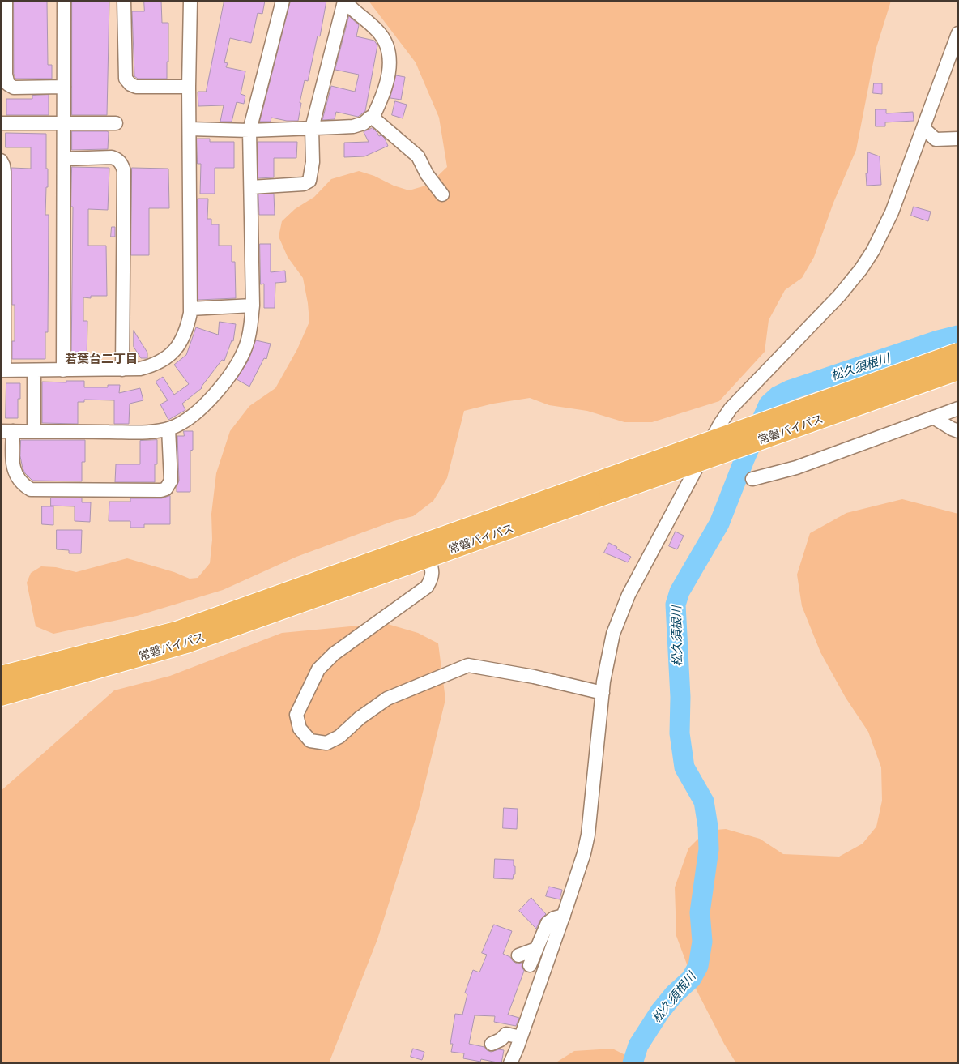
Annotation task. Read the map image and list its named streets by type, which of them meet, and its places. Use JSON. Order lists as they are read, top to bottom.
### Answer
{
  "streets": {
    "highway": ["常磐バイパス"]
  },
  "districts": ["若葉台二丁目"],
  "water": ["松久須根川"]
}
